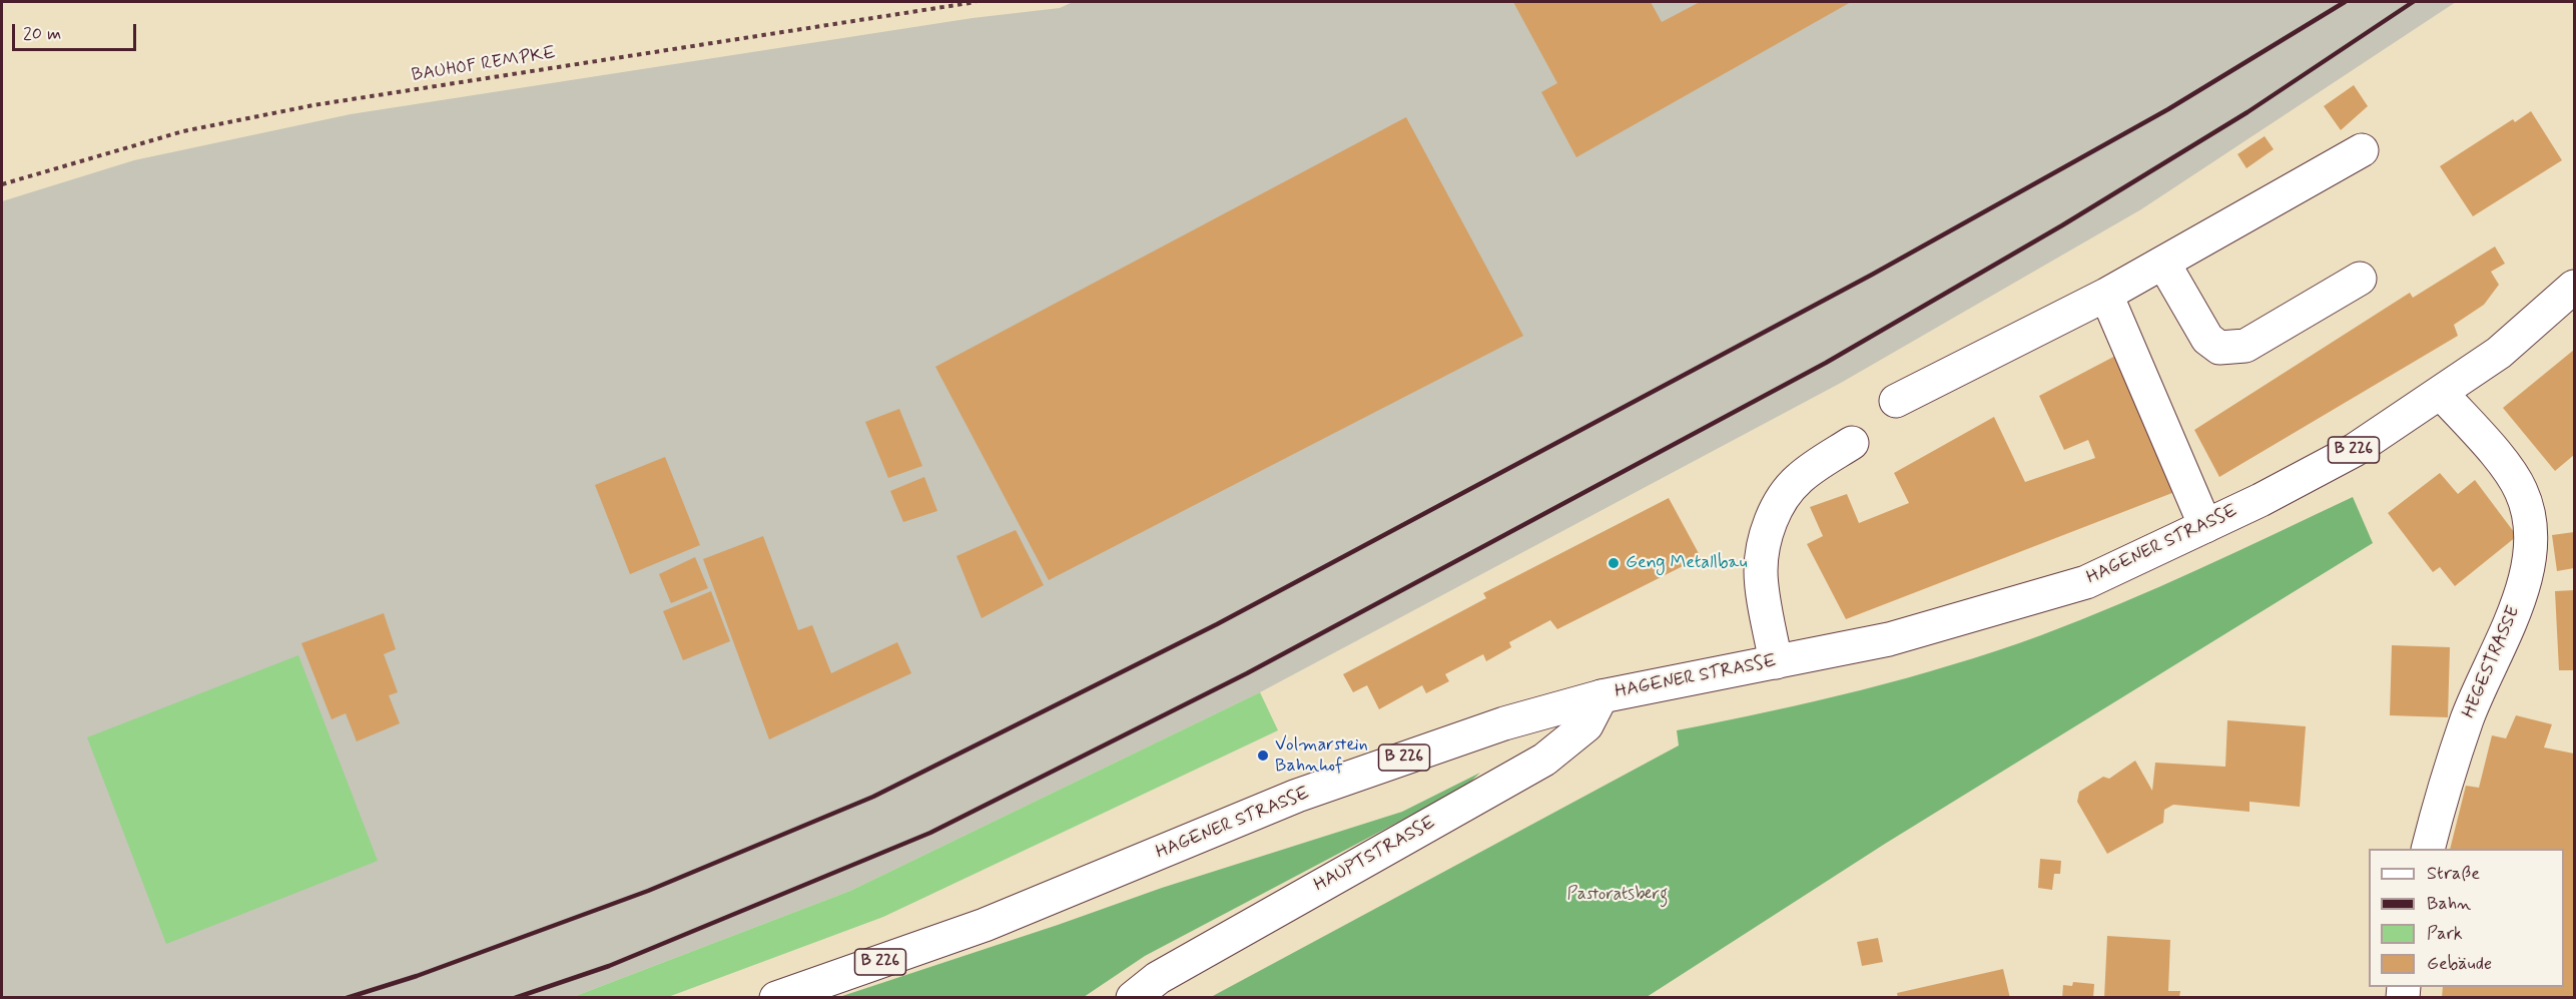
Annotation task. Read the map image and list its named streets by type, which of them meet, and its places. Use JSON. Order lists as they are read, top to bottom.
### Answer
{
  "streets": {
    "main road": [
      "B 226",
      "HAGENER STRASSE",
      "HEGESTRASSE",
      "HAUPTSTRASSE"
    ],
    "path": ["BAUHOF REMPKE"]
  },
  "crossings": [
    ["HAGENER STRASSE", "HEGESTRASSE"],
    ["HAGENER STRASSE", "HAUPTSTRASSE"]
  ],
  "parks": ["Pastoratsberg"],
  "places": ["Geng Metallbau", "Volmarstein Bahnhof"],
  "legend": [
    "Straße",
    "Bahn",
    "Park",
    "Gebäude"
  ],
  "scale_bar": "20 m"
}
